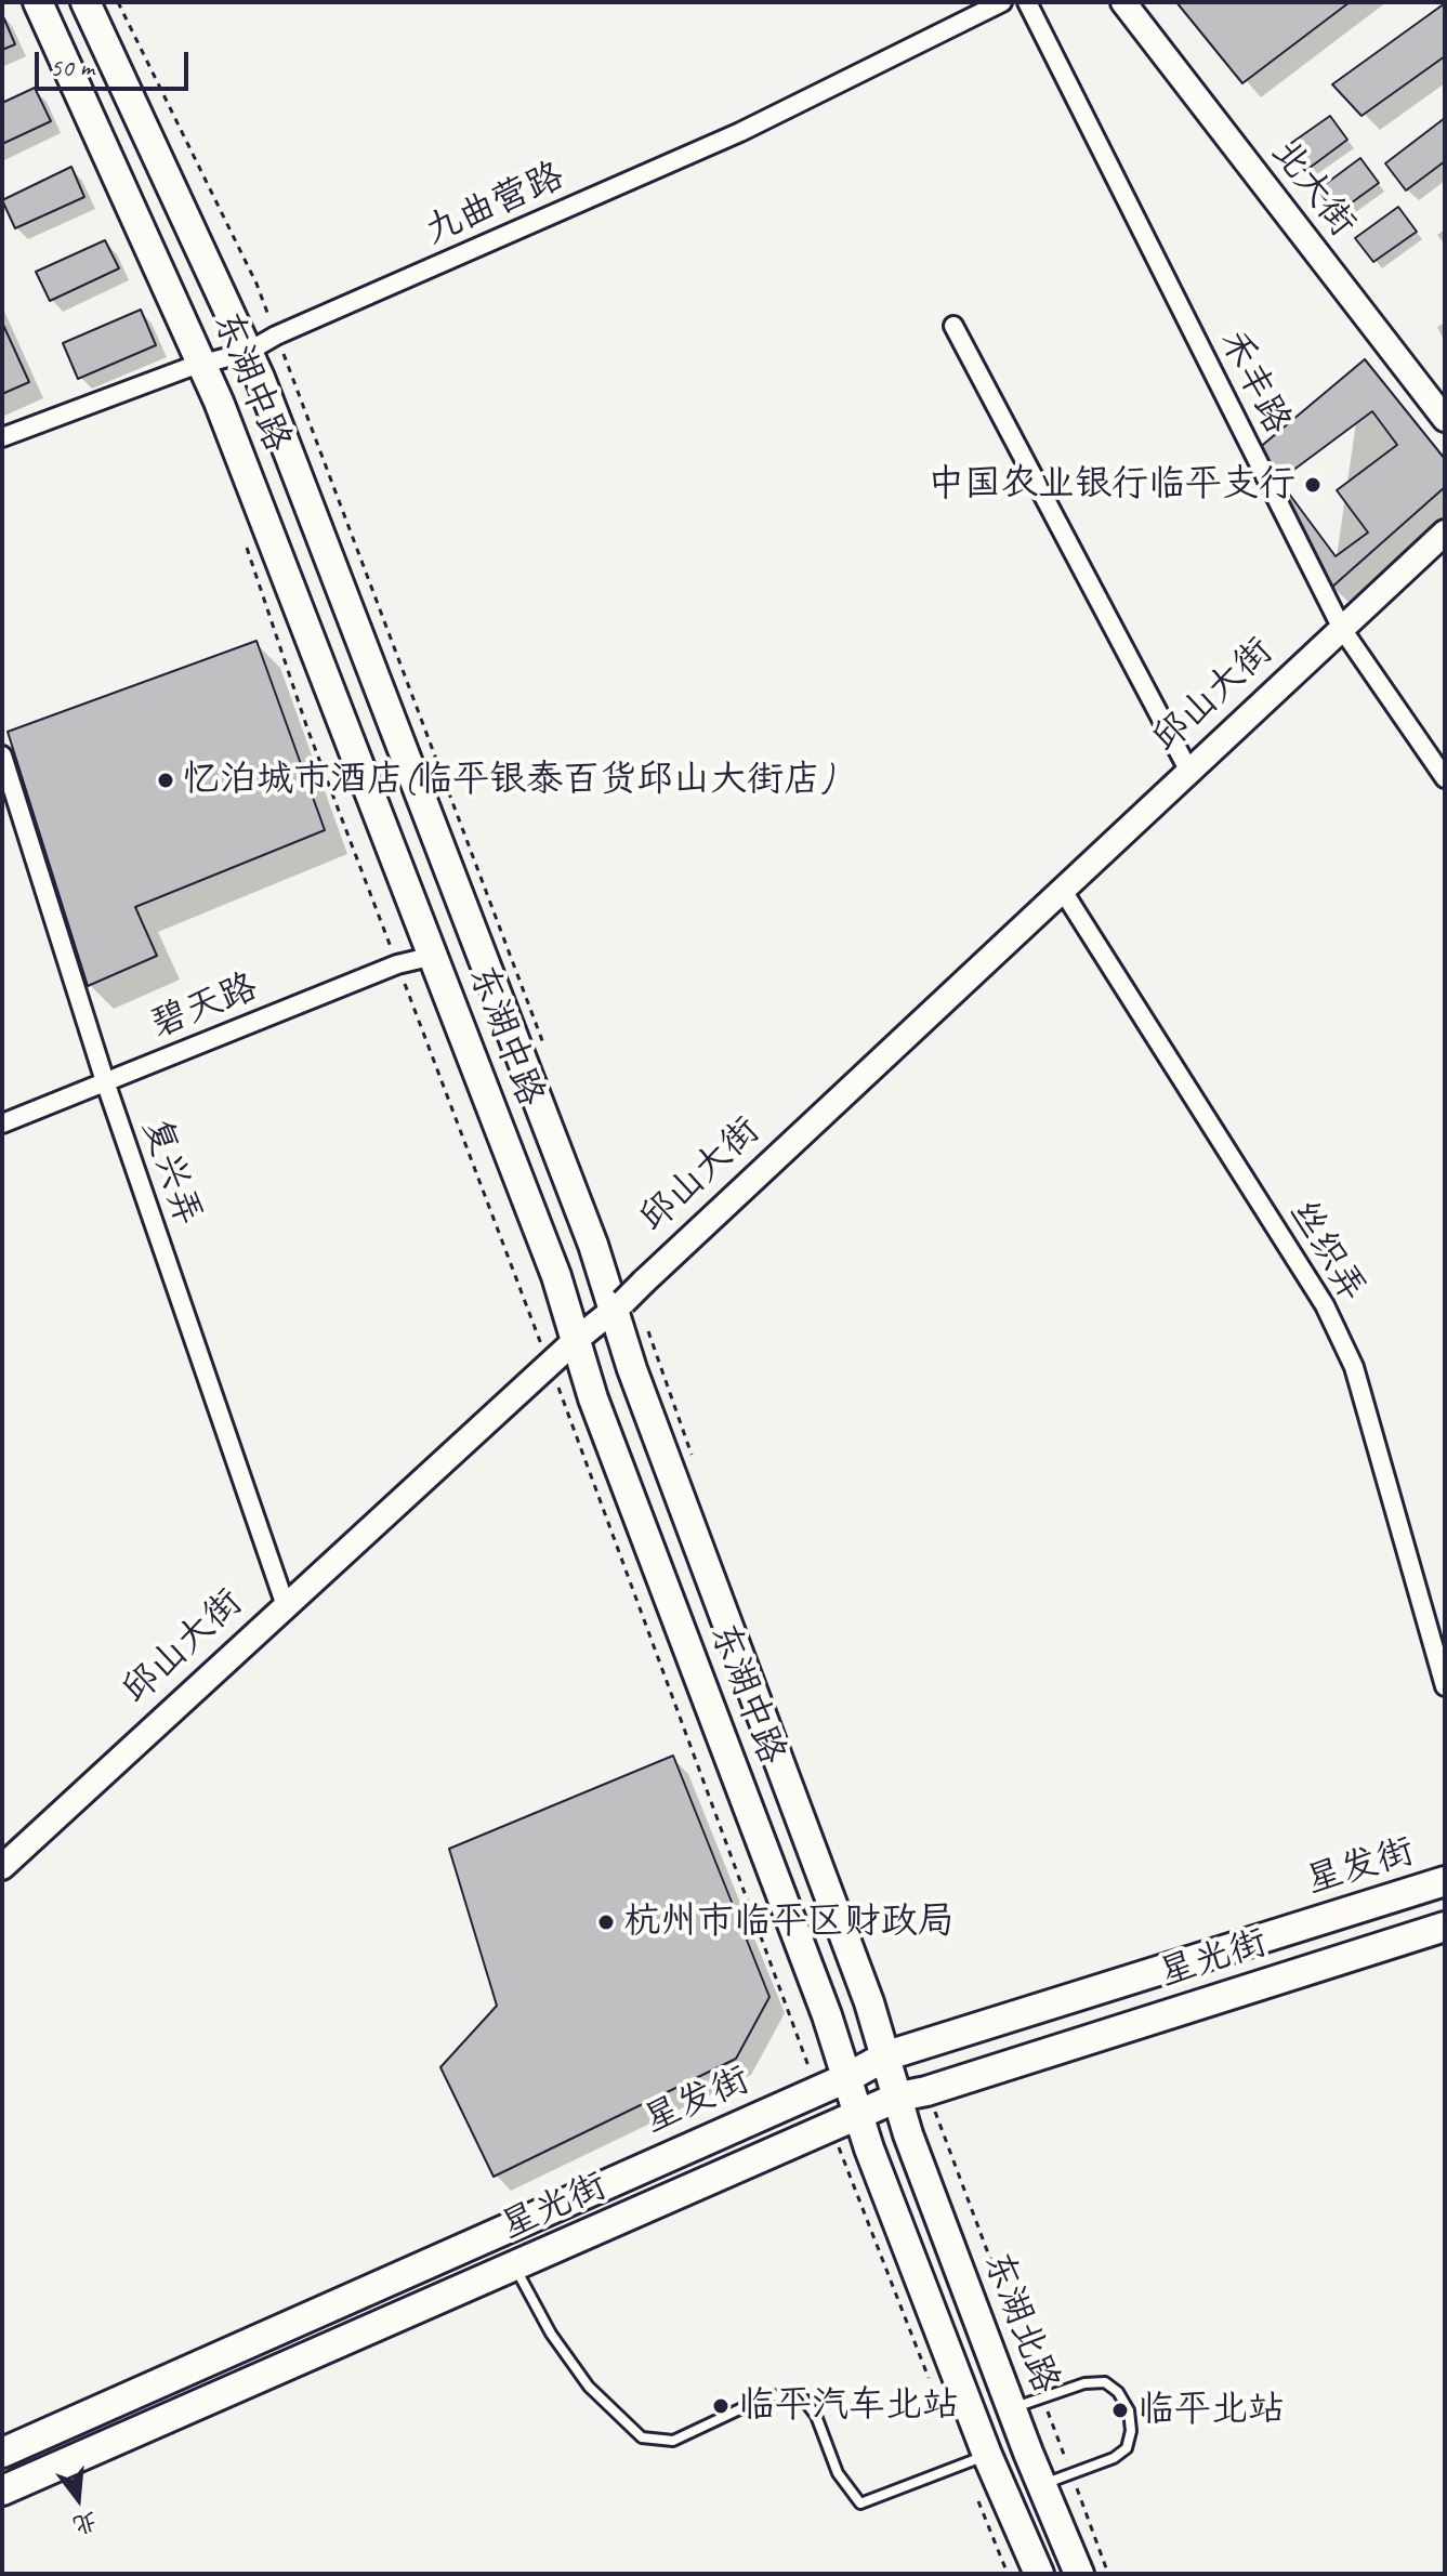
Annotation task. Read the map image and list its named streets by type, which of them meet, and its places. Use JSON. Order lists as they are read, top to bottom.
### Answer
{
  "streets": {
    "main road": [
      "北大街",
      "东湖中路",
      "邱山大街",
      "星发街",
      "星光街",
      "东湖北路"
    ],
    "street": [
      "九曲营路",
      "禾丰路",
      "碧天路",
      "复兴弄",
      "丝织弄"
    ]
  },
  "crossings": [
    ["九曲营路", "东湖中路"],
    ["东湖中路", "邱山大街"],
    ["东湖中路", "碧天路"],
    ["东湖中路", "星发街"],
    ["东湖中路", "星光街"],
    ["东湖中路", "东湖北路"],
    ["禾丰路", "邱山大街"],
    ["邱山大街", "复兴弄"],
    ["邱山大街", "丝织弄"],
    ["碧天路", "复兴弄"],
    ["星光街", "东湖北路"]
  ],
  "places": [
    "中国农业银行临平支行",
    "忆泊城市酒店(临平银泰百货邱山大街店)",
    "杭州市临平区财政局",
    "临平汽车北站",
    "临平北站"
  ],
  "scale_bar": "50 m",
  "north": "bottom"
}
